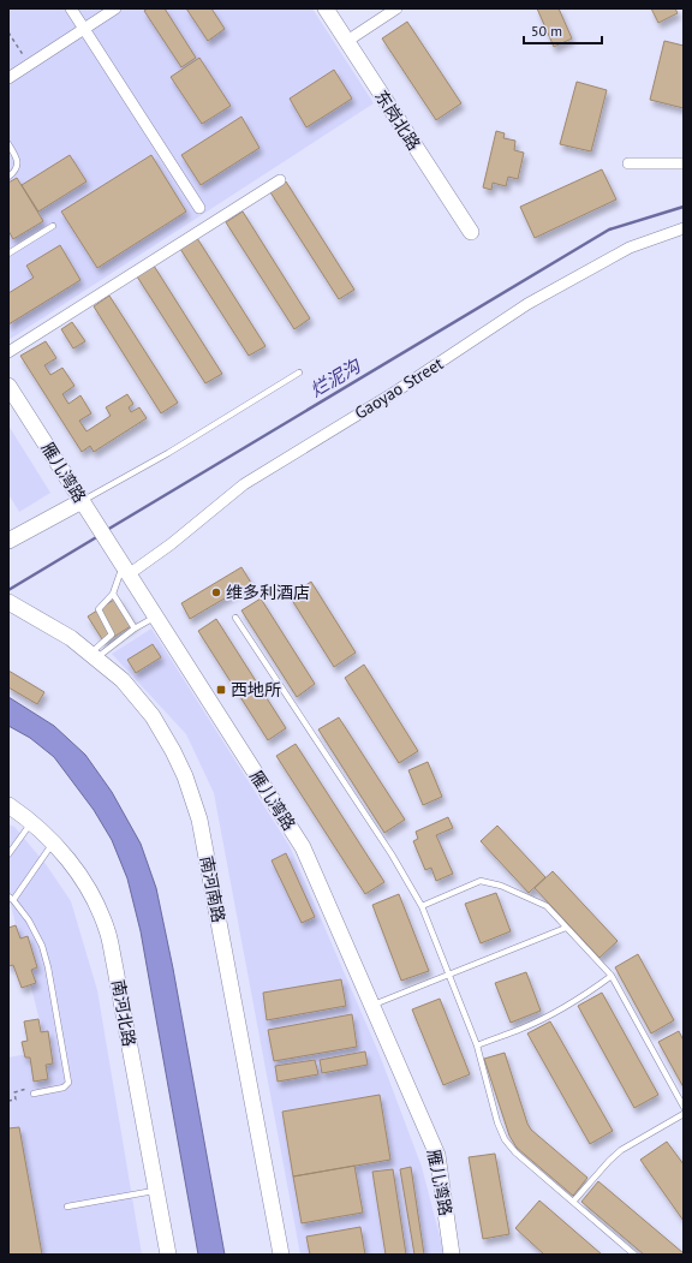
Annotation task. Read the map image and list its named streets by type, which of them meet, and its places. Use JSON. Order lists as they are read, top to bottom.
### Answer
{
  "streets": {
    "street": [
      "东岗北路",
      "Gaoyao Street",
      "雁儿湾路",
      "南河南路",
      "南河北路"
    ]
  },
  "crossings": [
    ["Gaoyao Street", "雁儿湾路"]
  ],
  "water": ["烂泥沟"],
  "places": {
    "other": ["维多利酒店"],
    "transit": ["西地所"]
  },
  "scale_bar": "50 m"
}
